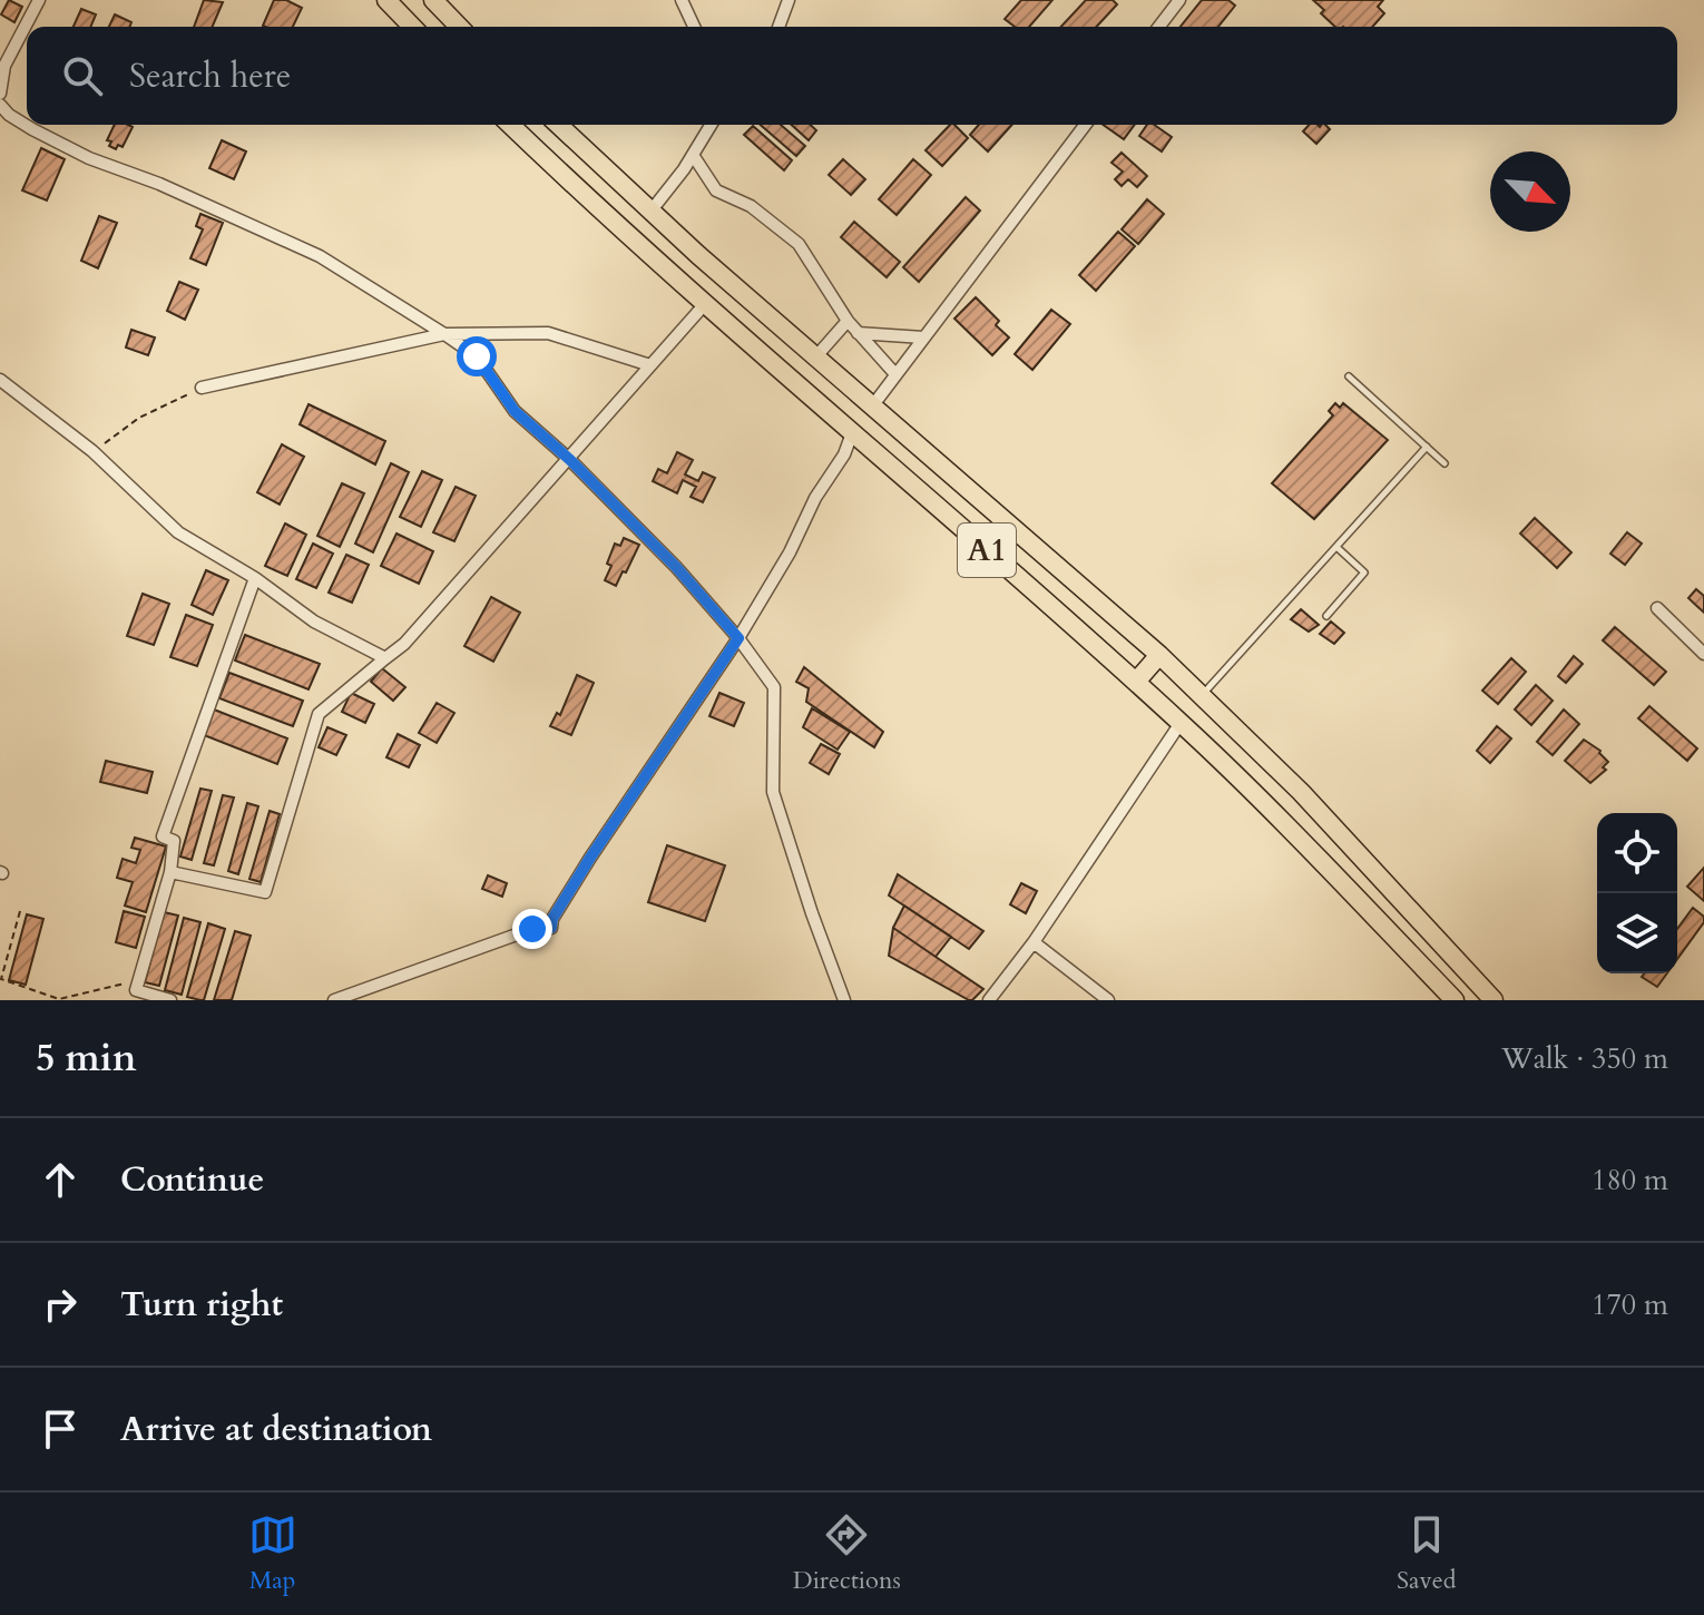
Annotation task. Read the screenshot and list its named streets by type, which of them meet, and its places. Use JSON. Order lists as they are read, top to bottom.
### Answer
{
  "streets": {
    "highway": ["A1"]
  },
  "north": "bottom right",
  "page": {
    "search": "Search here",
    "heading": ["5 min", "Walk · 350 m"],
    "list": [
      ["Continue", "180 m"],
      ["Turn right", "170 m"],
      "Arrive at destination"
    ],
    "nav": ["Map", "Directions", "Saved"]
  }
}
